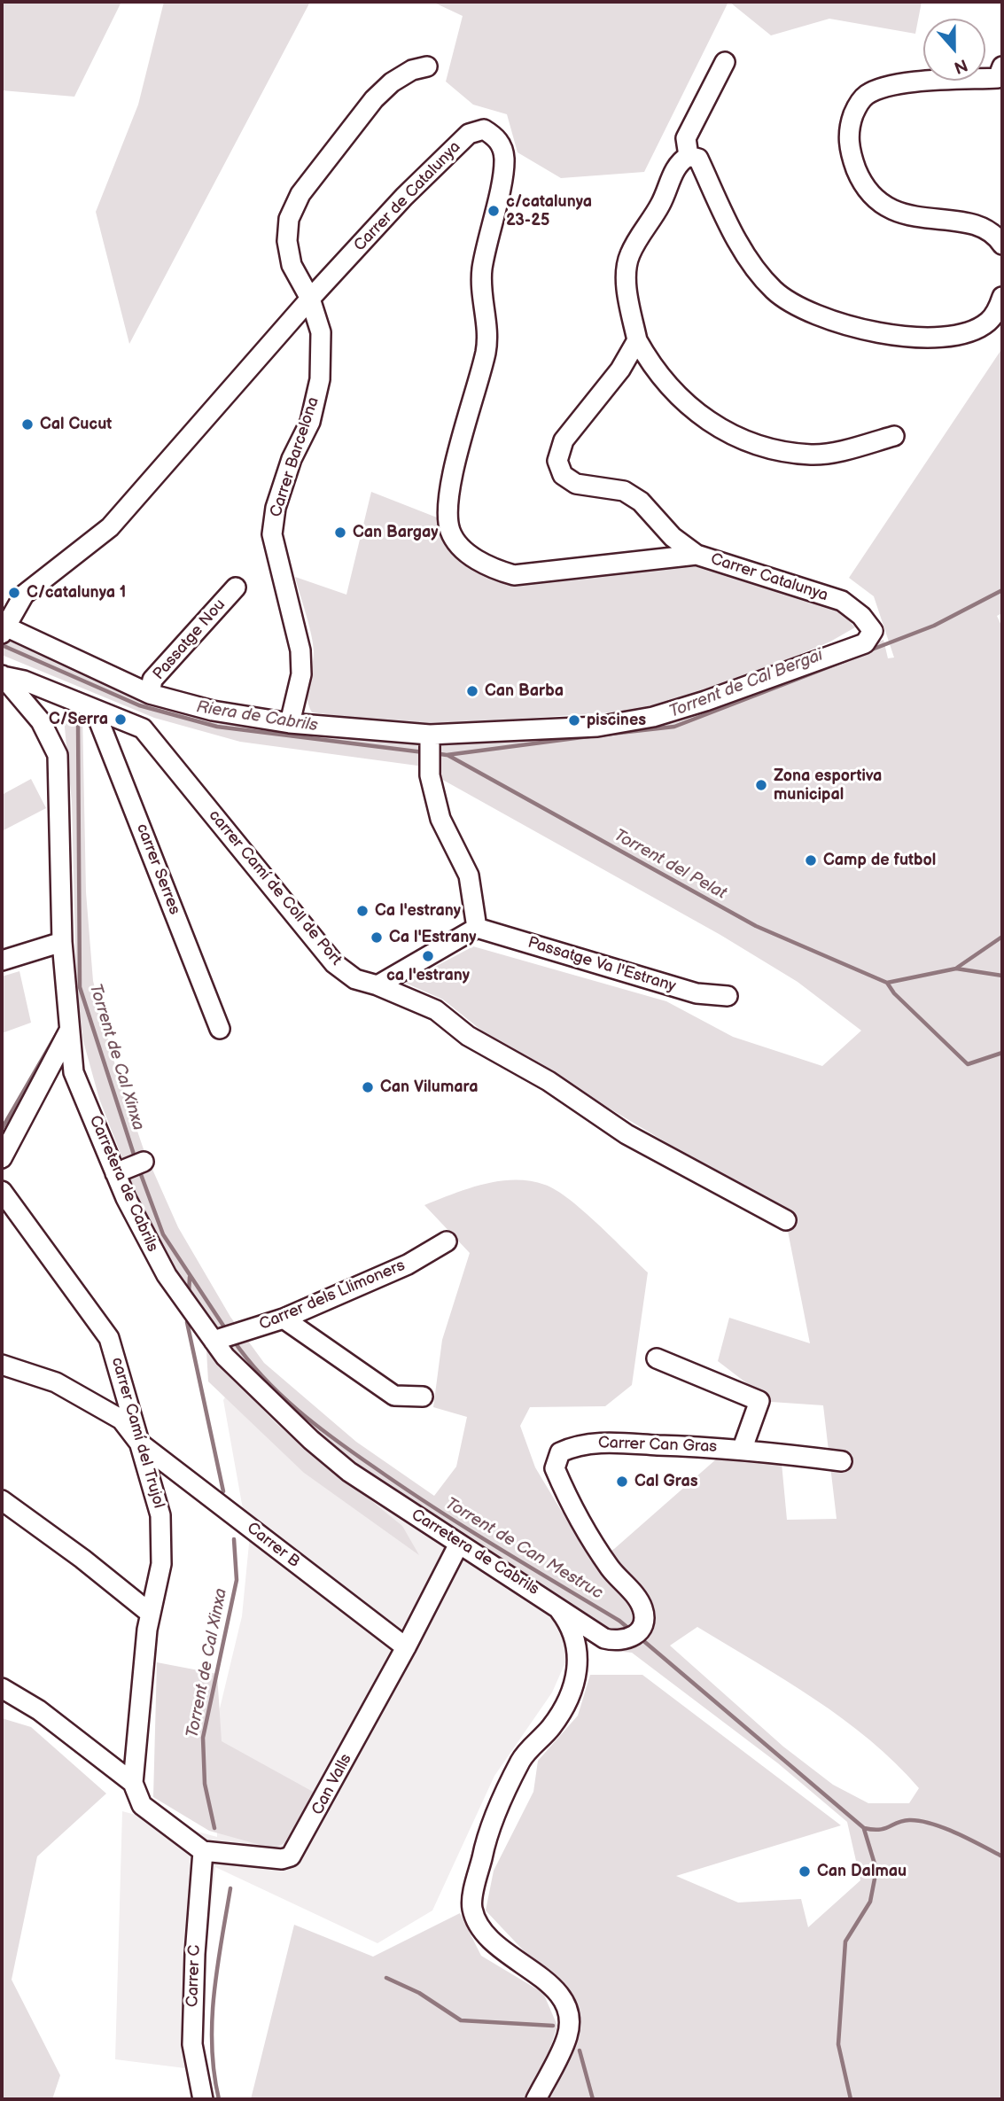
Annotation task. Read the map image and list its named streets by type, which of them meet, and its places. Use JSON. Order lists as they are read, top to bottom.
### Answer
{
  "streets": {
    "street": [
      "Carrer de Catalunya",
      "Carrer Barcelona",
      "Carrer Catalunya",
      "Passatge Nou",
      "carrer Serres",
      "carrer Camí de Coll de Port",
      "Passatge Va l'Estrany",
      "Carretera de Cabrils",
      "Carrer dels Llimoners",
      "carrer Camí del Trujol",
      "Carrer Can Gras",
      "Carrer B",
      "Can Valls",
      "Carrer C"
    ]
  },
  "crossings": [
    ["Carrer de Catalunya", "Carrer Barcelona"],
    ["Carrer de Catalunya", "Carrer Catalunya"],
    ["carrer Serres", "carrer Camí de Coll de Port"],
    ["carrer Camí de Coll de Port", "Carretera de Cabrils"],
    ["Carretera de Cabrils", "Carrer dels Llimoners"],
    ["Carretera de Cabrils", "Carrer Can Gras"],
    ["Carretera de Cabrils", "Can Valls"],
    ["carrer Camí del Trujol", "Carrer B"],
    ["Carrer B", "Can Valls"],
    ["Can Valls", "Carrer C"]
  ],
  "water": [
    "Torrent de Cal Bergai",
    "Riera de Cabrils",
    "Torrent del Pelat",
    "Torrent de Cal Xinxa",
    "Torrent de Can Mestruc"
  ],
  "places": [
    "c/catalunya 23-25",
    "Cal Cucut",
    "Can Bargay",
    "C/catalunya 1",
    "Can Barba",
    "C/Serra",
    "piscines",
    "Zona esportiva municipal",
    "Camp de futbol",
    "Ca l'estrany",
    "Ca l'Estrany",
    "ca l'estrany",
    "Can Vilumara",
    "Cal Gras",
    "Can Dalmau"
  ],
  "north": "bottom"
}
